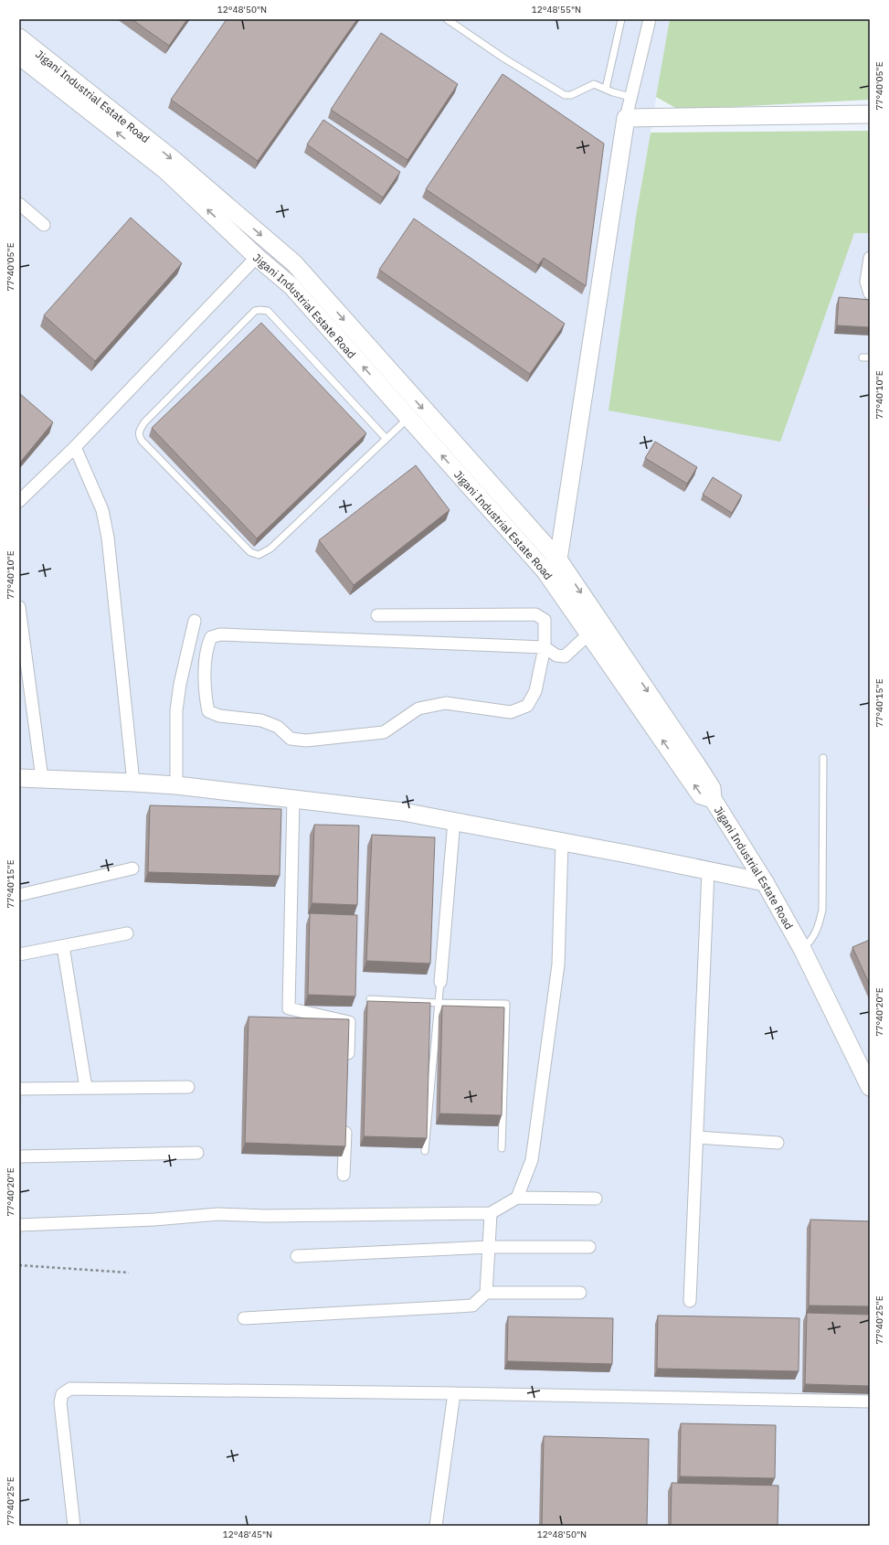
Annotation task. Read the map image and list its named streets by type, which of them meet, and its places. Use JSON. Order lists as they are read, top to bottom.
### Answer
{
  "streets": {
    "main road": ["Jigani Industrial Estate Road"]
  },
  "coordinates": [
    "12°48'50\"N",
    "12°48'55\"N",
    "77°40'05\"E",
    "77°40'10\"E",
    "77°40'15\"E",
    "77°40'20\"E",
    "77°40'25\"E",
    "12°48'45\"N"
  ]
}
